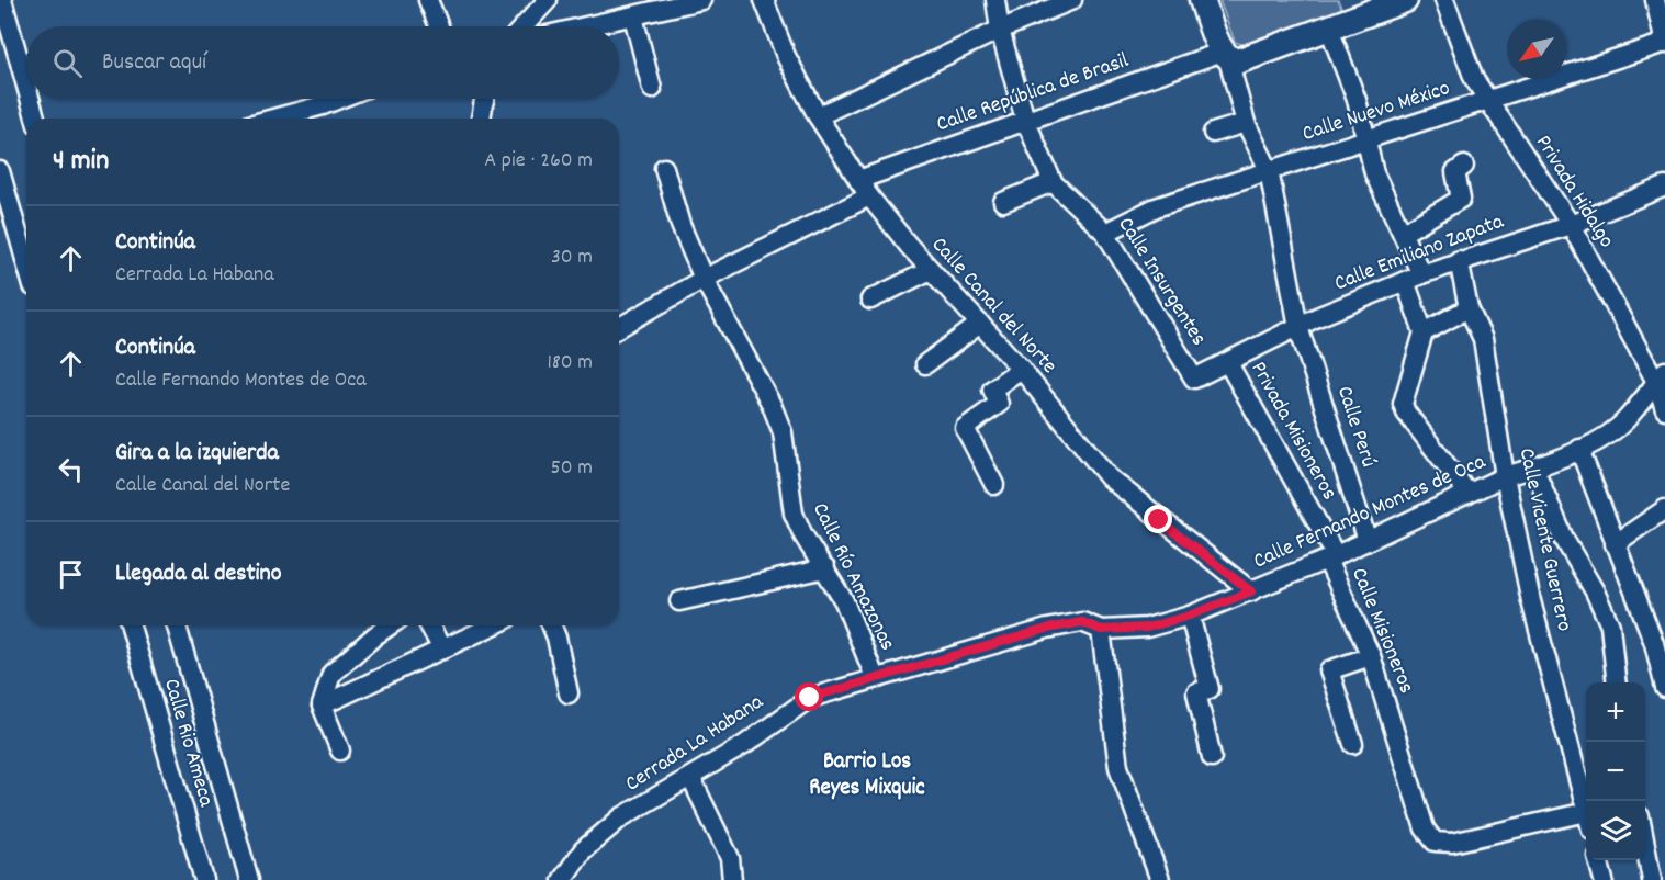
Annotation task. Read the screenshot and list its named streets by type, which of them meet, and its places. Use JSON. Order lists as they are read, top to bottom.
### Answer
{
  "streets": {
    "street": [
      "Calle República de Brasil",
      "Calle Nuevo México",
      "Privada Hidalgo",
      "Calle Emiliano Zapata",
      "Calle Insurgentes",
      "Calle Canal del Norte",
      "Calle Perú",
      "Privada Misioneros",
      "Calle Fernando Montes de Oca",
      "Calle Vicente Guerrero",
      "Calle Río Amazonas",
      "Calle Misioneros",
      "Calle Rio Ameca",
      "Cerrada La Habana"
    ]
  },
  "crossings": [
    ["Calle República de Brasil", "Calle Insurgentes"],
    ["Calle República de Brasil", "Calle Canal del Norte"],
    ["Calle República de Brasil", "Calle Perú"],
    ["Calle Nuevo México", "Privada Hidalgo"],
    ["Calle Nuevo México", "Calle Insurgentes"],
    ["Calle Nuevo México", "Calle Perú"],
    ["Privada Hidalgo", "Calle Emiliano Zapata"],
    ["Privada Hidalgo", "Calle Fernando Montes de Oca"],
    ["Calle Emiliano Zapata", "Calle Insurgentes"],
    ["Calle Emiliano Zapata", "Calle Perú"],
    ["Calle Emiliano Zapata", "Privada Misioneros"],
    ["Calle Emiliano Zapata", "Calle Vicente Guerrero"],
    ["Calle Canal del Norte", "Calle Fernando Montes de Oca"],
    ["Calle Perú", "Calle Fernando Montes de Oca"],
    ["Privada Misioneros", "Calle Fernando Montes de Oca"],
    ["Privada Misioneros", "Calle Misioneros"],
    ["Calle Fernando Montes de Oca", "Calle Vicente Guerrero"],
    ["Calle Fernando Montes de Oca", "Calle Río Amazonas"],
    ["Calle Fernando Montes de Oca", "Calle Misioneros"],
    ["Calle Fernando Montes de Oca", "Cerrada La Habana"],
    ["Calle Río Amazonas", "Cerrada La Habana"]
  ],
  "districts": ["Barrio Los Reyes Mixquic"],
  "north": "bottom left",
  "page": {
    "search": "Buscar aquí",
    "heading": ["4 min", "A pie · 260 m"],
    "list": [
      ["Continúa", "Cerrada La Habana", "30 m"],
      ["Continúa", "Calle Fernando Montes de Oca", "180 m"],
      ["Gira a la izquierda", "Calle Canal del Norte", "50 m"],
      "Llegada al destino"
    ],
    "map_buttons": ["+", "−"]
  }
}
